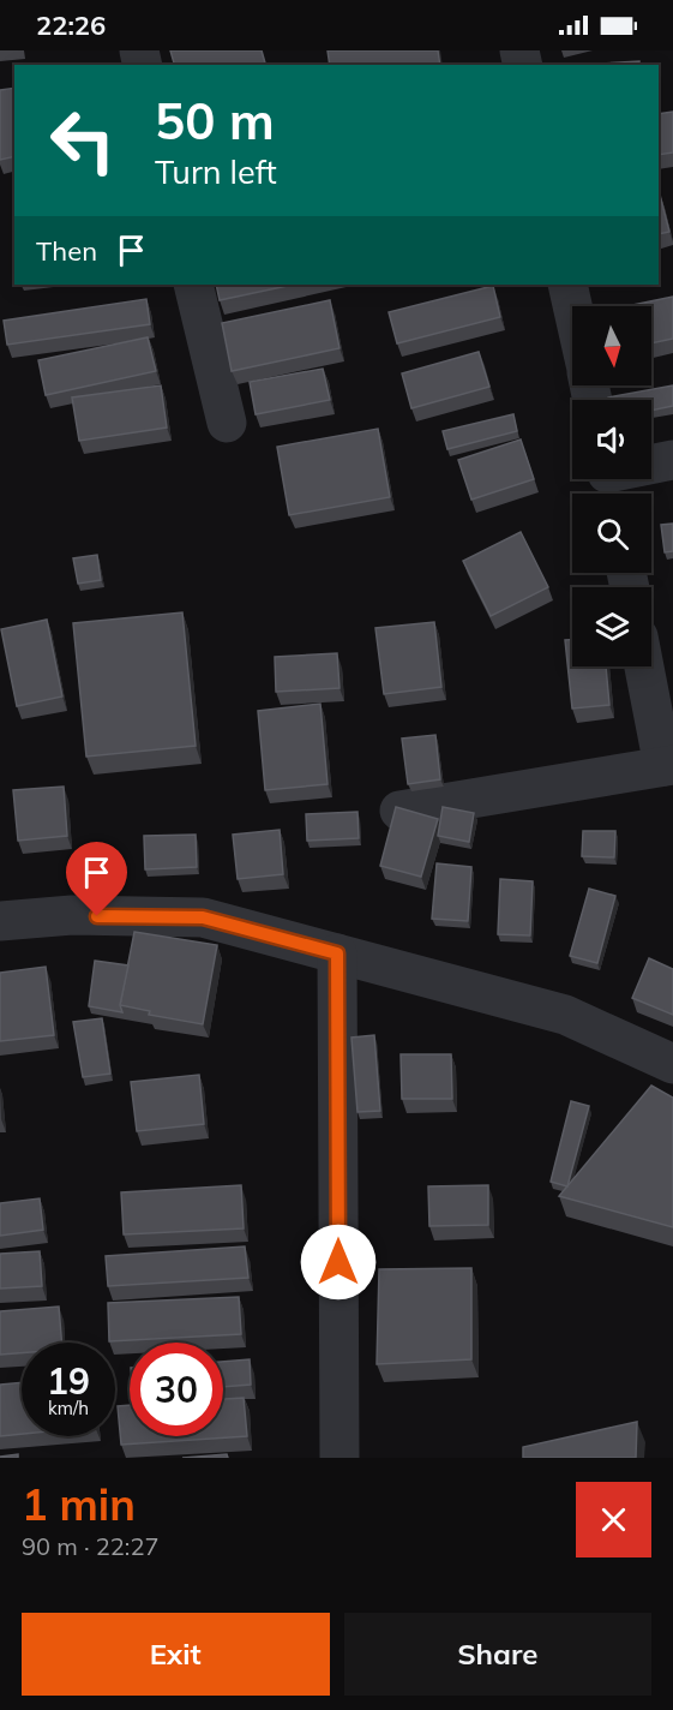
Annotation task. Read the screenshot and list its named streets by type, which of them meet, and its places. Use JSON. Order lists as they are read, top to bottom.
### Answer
{
  "north": "bottom",
  "page": {
    "status": "22:26",
    "turn": ["50 m", "Turn left"],
    "then": "Then",
    "speed": "19 km/h",
    "limit": "30",
    "heading": ["1 min", "90 m · 22:27"],
    "buttons": ["Exit", "Share"]
  }
}
